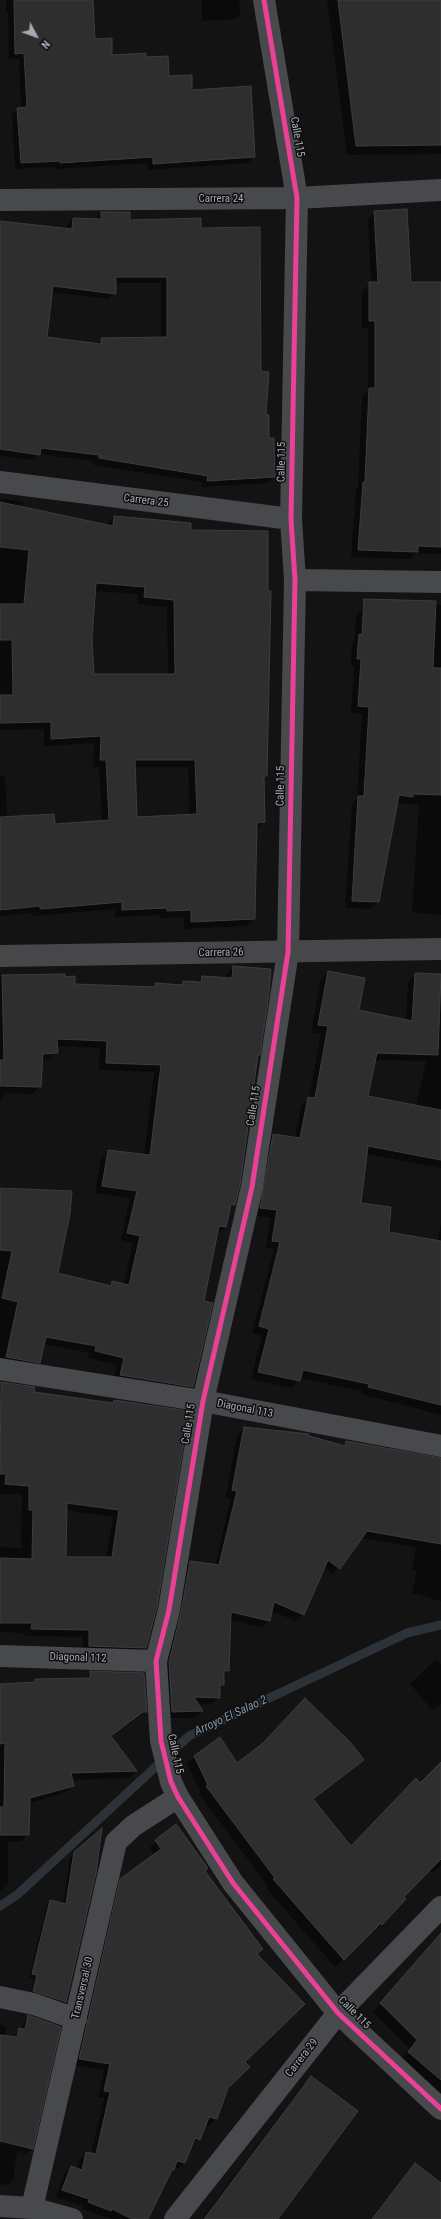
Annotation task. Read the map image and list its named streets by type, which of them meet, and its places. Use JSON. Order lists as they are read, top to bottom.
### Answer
{
  "streets": {
    "street": [
      "Calle 115",
      "Carrera 24",
      "Carrera 25",
      "Carrera 26",
      "Diagonal 113",
      "Diagonal 112",
      "Transversal 30",
      "Carrera 29"
    ]
  },
  "crossings": [
    ["Calle 115", "Carrera 24"],
    ["Calle 115", "Carrera 25"],
    ["Calle 115", "Carrera 26"],
    ["Calle 115", "Diagonal 113"],
    ["Calle 115", "Diagonal 112"],
    ["Calle 115", "Transversal 30"],
    ["Calle 115", "Carrera 29"]
  ],
  "water": ["Arroyo El Salao 2"],
  "north": "bottom right"
}
